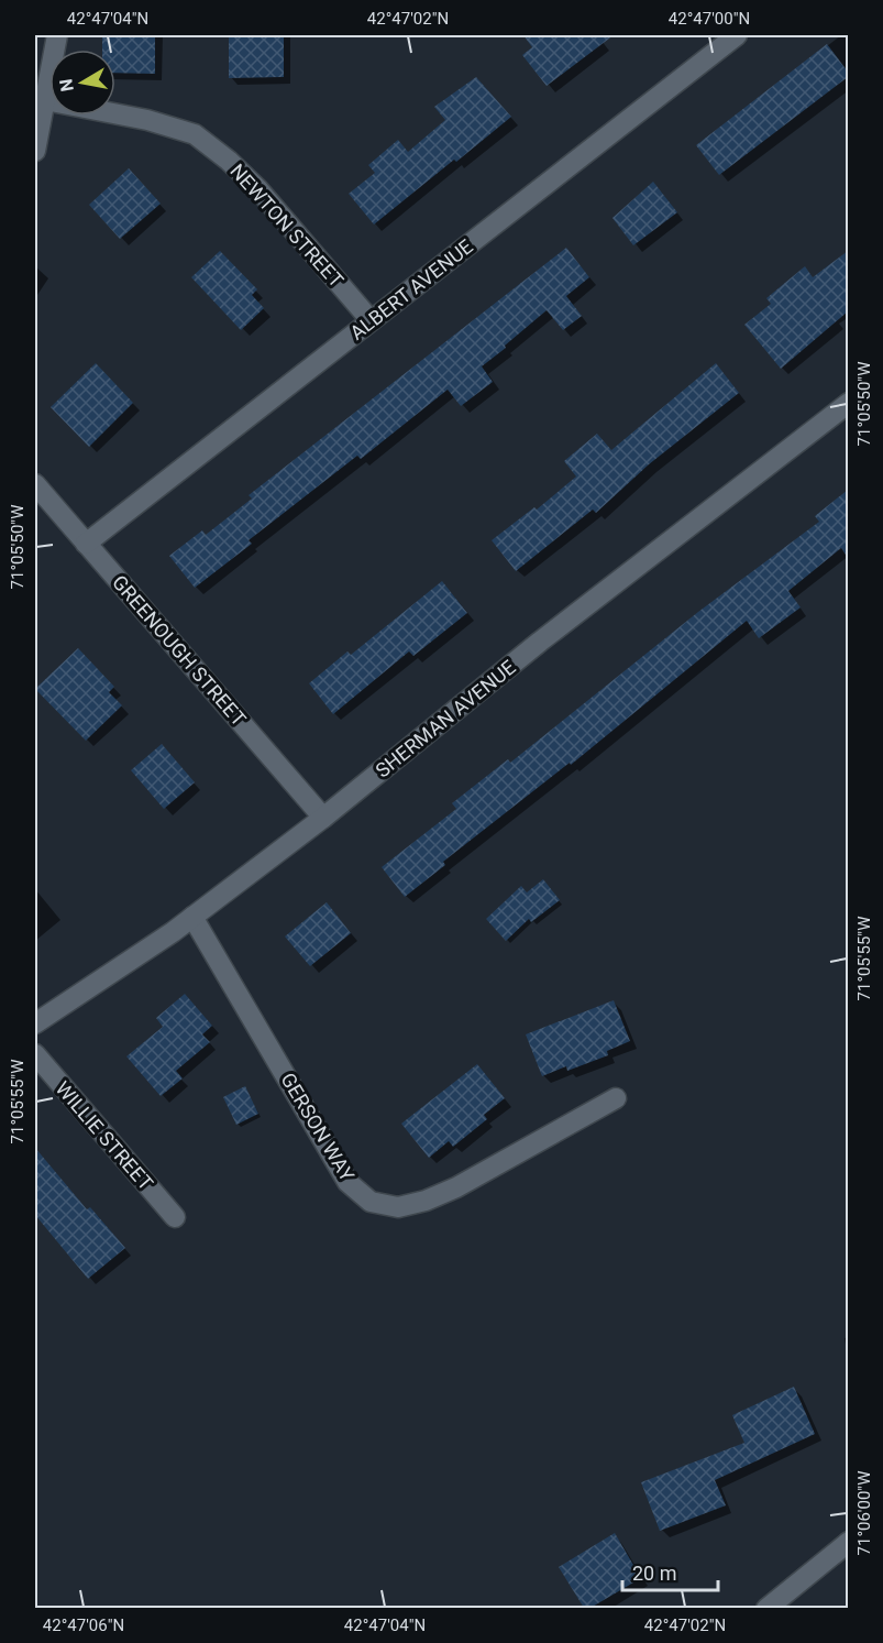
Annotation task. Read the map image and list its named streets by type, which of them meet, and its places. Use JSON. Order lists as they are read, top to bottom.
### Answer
{
  "streets": {
    "street": [
      "NEWTON STREET",
      "ALBERT AVENUE",
      "GREENOUGH STREET",
      "SHERMAN AVENUE",
      "GERSON WAY",
      "WILLIE STREET"
    ]
  },
  "crossings": [
    ["NEWTON STREET", "ALBERT AVENUE"],
    ["ALBERT AVENUE", "GREENOUGH STREET"],
    ["GREENOUGH STREET", "SHERMAN AVENUE"],
    ["SHERMAN AVENUE", "GERSON WAY"]
  ],
  "scale_bar": "20 m",
  "north": "left",
  "coordinates": [
    "42°47'04\"N",
    "42°47'02\"N",
    "42°47'00\"N",
    "71°05'50\"W",
    "71°05'55\"W",
    "71°06'00\"W",
    "42°47'06\"N"
  ]
}
